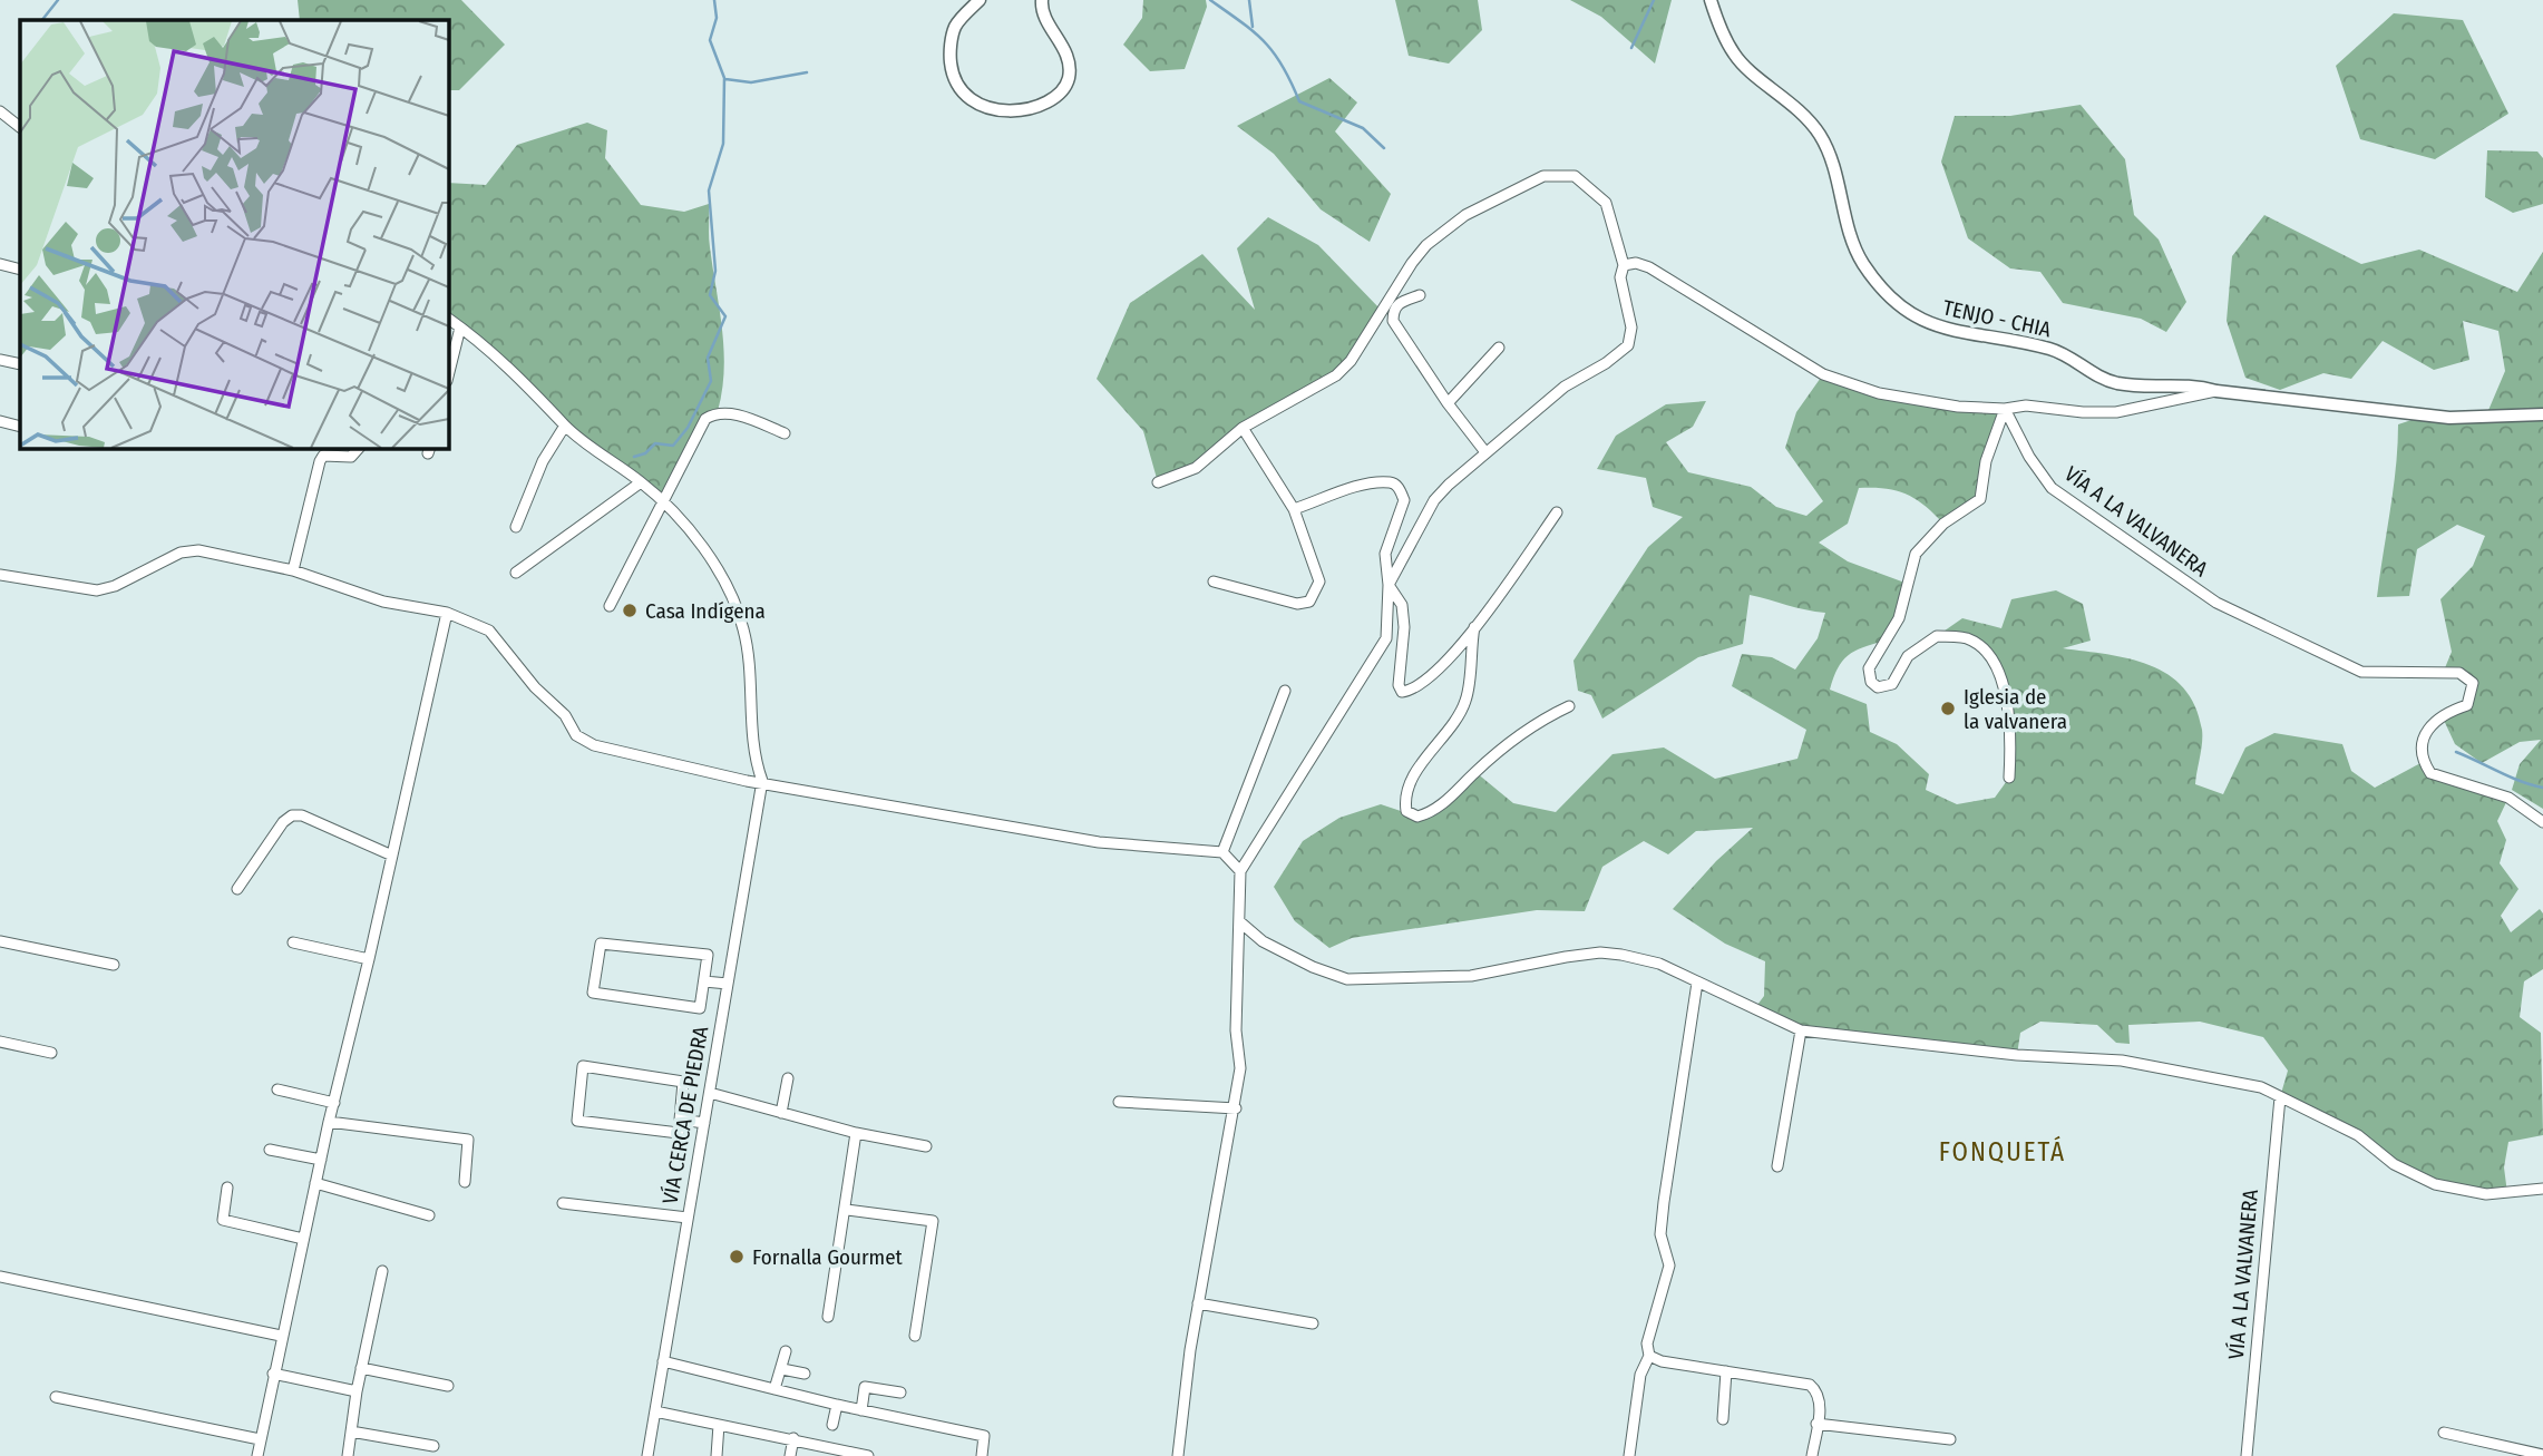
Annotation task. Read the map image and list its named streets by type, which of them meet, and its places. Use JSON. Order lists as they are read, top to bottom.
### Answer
{
  "streets": {
    "street": ["TENJO - CHIA", "VÍA A LA VALVANERA", "VÍA CERCA DE PIEDRA"]
  },
  "districts": ["FONQUETÁ"],
  "places": ["Casa Indígena", "Iglesia de la valvanera", "Fornalla Gourmet"]
}
